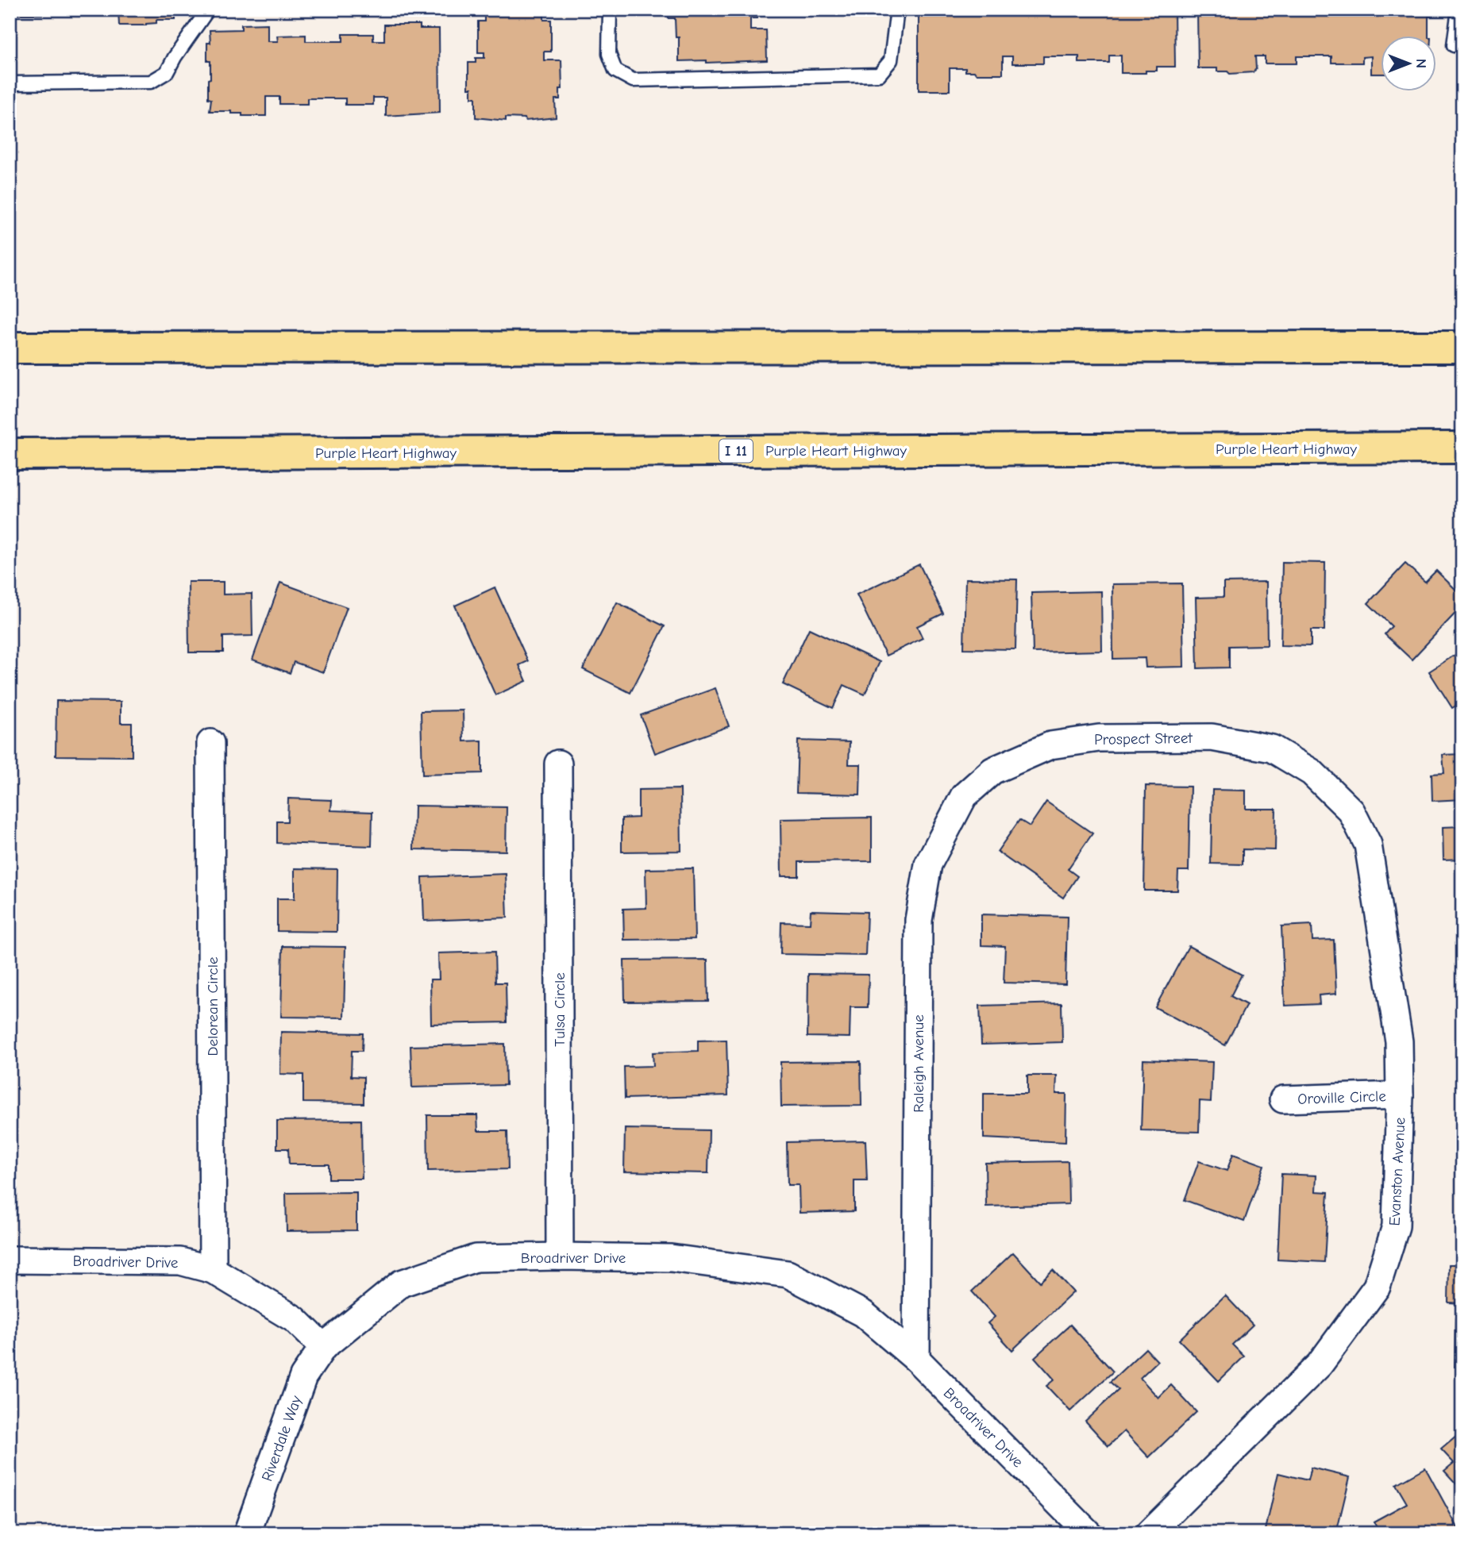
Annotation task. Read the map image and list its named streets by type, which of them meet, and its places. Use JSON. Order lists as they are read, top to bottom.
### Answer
{
  "streets": {
    "highway": ["Purple Heart Highway", "I 11"],
    "street": [
      "Prospect Street",
      "Delorean Circle",
      "Tulsa Circle",
      "Raleigh Avenue",
      "Oroville Circle",
      "Evanston Avenue",
      "Broadriver Drive",
      "Riverdale Way"
    ]
  },
  "crossings": [
    ["Prospect Street", "Raleigh Avenue"],
    ["Prospect Street", "Evanston Avenue"],
    ["Delorean Circle", "Broadriver Drive"],
    ["Tulsa Circle", "Broadriver Drive"],
    ["Raleigh Avenue", "Broadriver Drive"],
    ["Oroville Circle", "Evanston Avenue"],
    ["Broadriver Drive", "Riverdale Way"]
  ],
  "north": "right"
}
